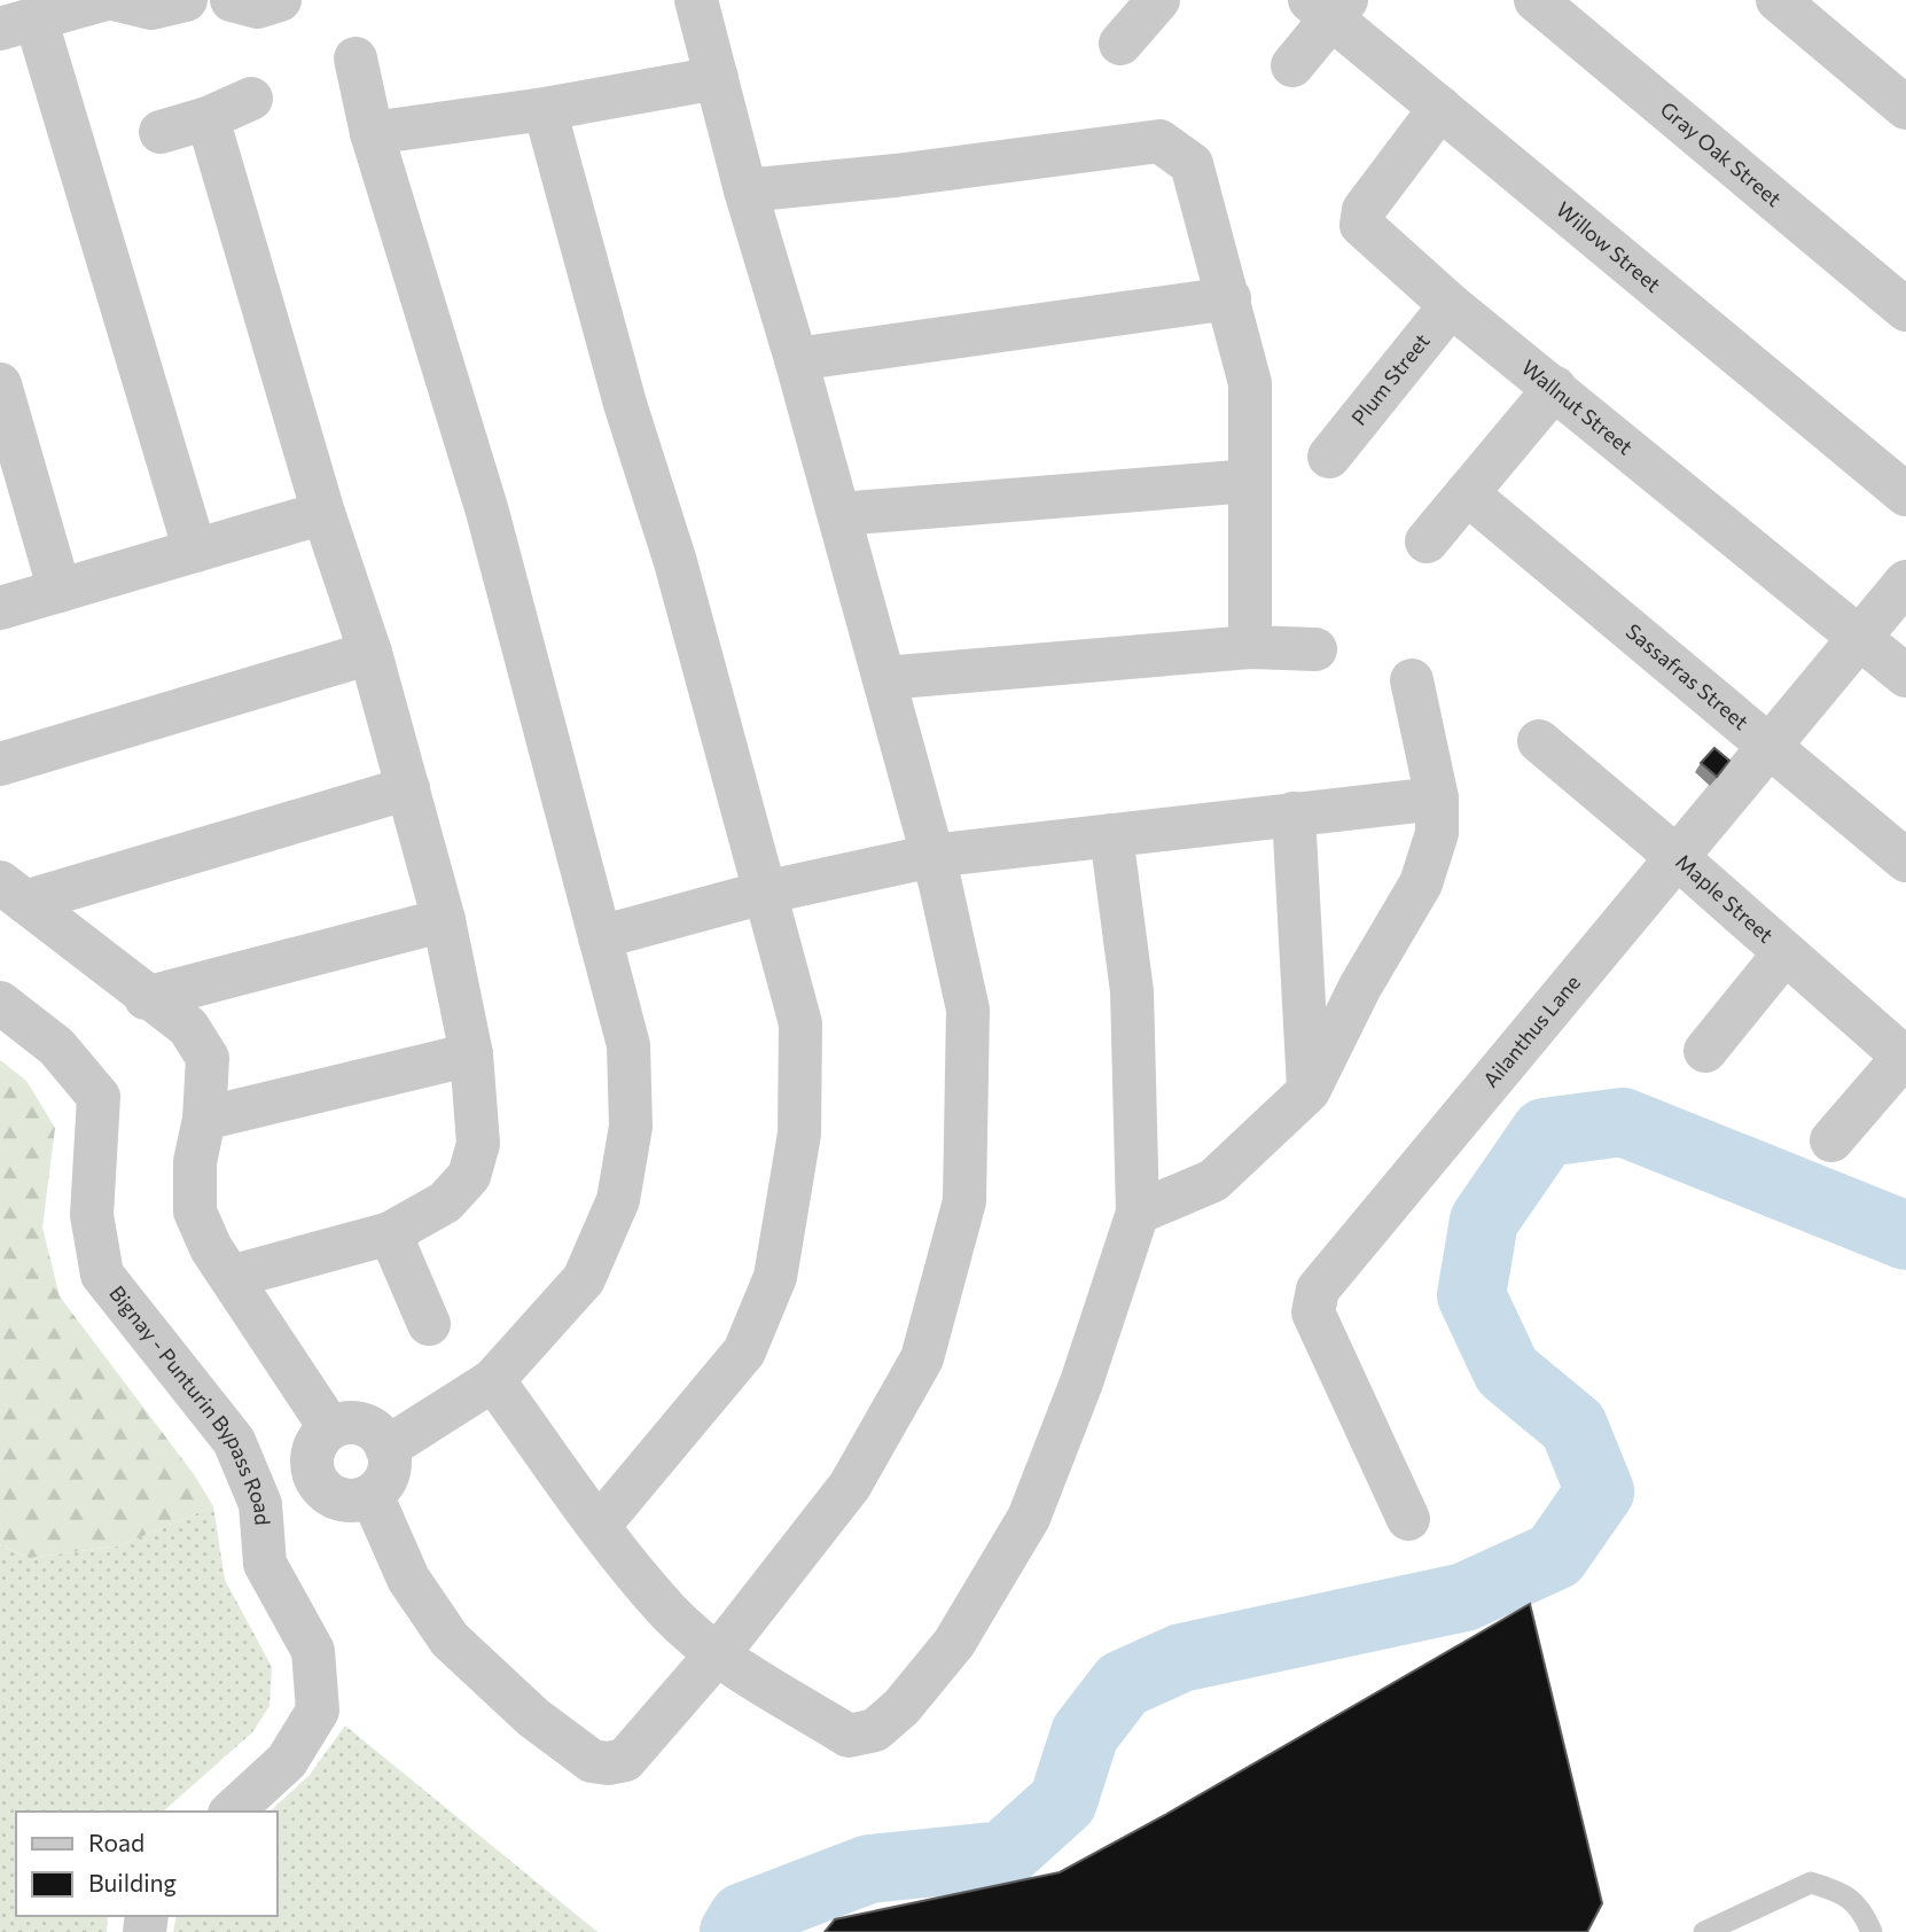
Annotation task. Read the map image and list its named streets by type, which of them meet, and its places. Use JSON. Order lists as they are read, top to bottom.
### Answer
{
  "streets": {
    "street": [
      "Gray Oak Street",
      "Willow Street",
      "Plum Street",
      "Wallnut Street",
      "Sassafras Street",
      "Maple Street",
      "Ailanthus Lane",
      "Bignay - Punturin Bypass Road"
    ]
  },
  "crossings": [
    ["Willow Street", "Wallnut Street"],
    ["Plum Street", "Wallnut Street"],
    ["Wallnut Street", "Ailanthus Lane"],
    ["Sassafras Street", "Ailanthus Lane"],
    ["Maple Street", "Ailanthus Lane"]
  ],
  "legend": ["Road", "Building"]
}
